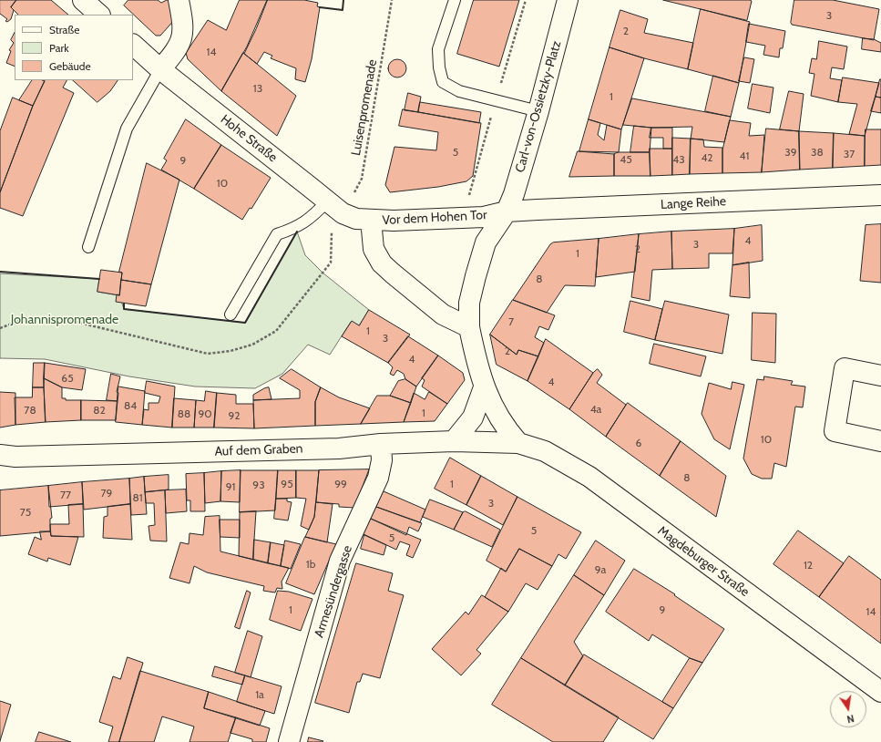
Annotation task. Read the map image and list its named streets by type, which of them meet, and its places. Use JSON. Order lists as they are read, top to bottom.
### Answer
{
  "streets": {
    "street": [
      "Carl-von-Ossietzky-Platz",
      "Hohe Straße",
      "Lange Reihe",
      "Vor dem Hohen Tor",
      "Auf dem Graben",
      "Magdeburger Straße",
      "Armesündergasse"
    ],
    "path": ["Luisenpromenade"]
  },
  "crossings": [
    ["Carl-von-Ossietzky-Platz", "Lange Reihe"],
    ["Carl-von-Ossietzky-Platz", "Vor dem Hohen Tor"],
    ["Luisenpromenade", "Hohe Straße"],
    ["Hohe Straße", "Vor dem Hohen Tor"],
    ["Lange Reihe", "Vor dem Hohen Tor"],
    ["Vor dem Hohen Tor", "Auf dem Graben"],
    ["Vor dem Hohen Tor", "Magdeburger Straße"],
    ["Auf dem Graben", "Magdeburger Straße"],
    ["Auf dem Graben", "Armesündergasse"]
  ],
  "parks": ["Johannispromenade"],
  "house_numbers": [
    "3",
    "2",
    "14",
    "13",
    "1",
    "5",
    "39",
    "38",
    "37",
    "41",
    "42",
    "45",
    "43",
    "9",
    "10",
    "4",
    "3",
    "2",
    "1",
    "8",
    "7",
    "1",
    "3",
    "2",
    "4",
    "65",
    "4",
    "84",
    "4a",
    "78",
    "82",
    "1",
    "88",
    "90",
    "92",
    "10",
    "6",
    "8",
    "95",
    "99",
    "1",
    "93",
    "91",
    "79",
    "77",
    "81",
    "3",
    "75",
    "5",
    "5",
    "1b",
    "12",
    "9a",
    "1",
    "9",
    "14",
    "1a"
  ],
  "legend": ["Straße", "Park", "Gebäude"],
  "north": "bottom"
}
